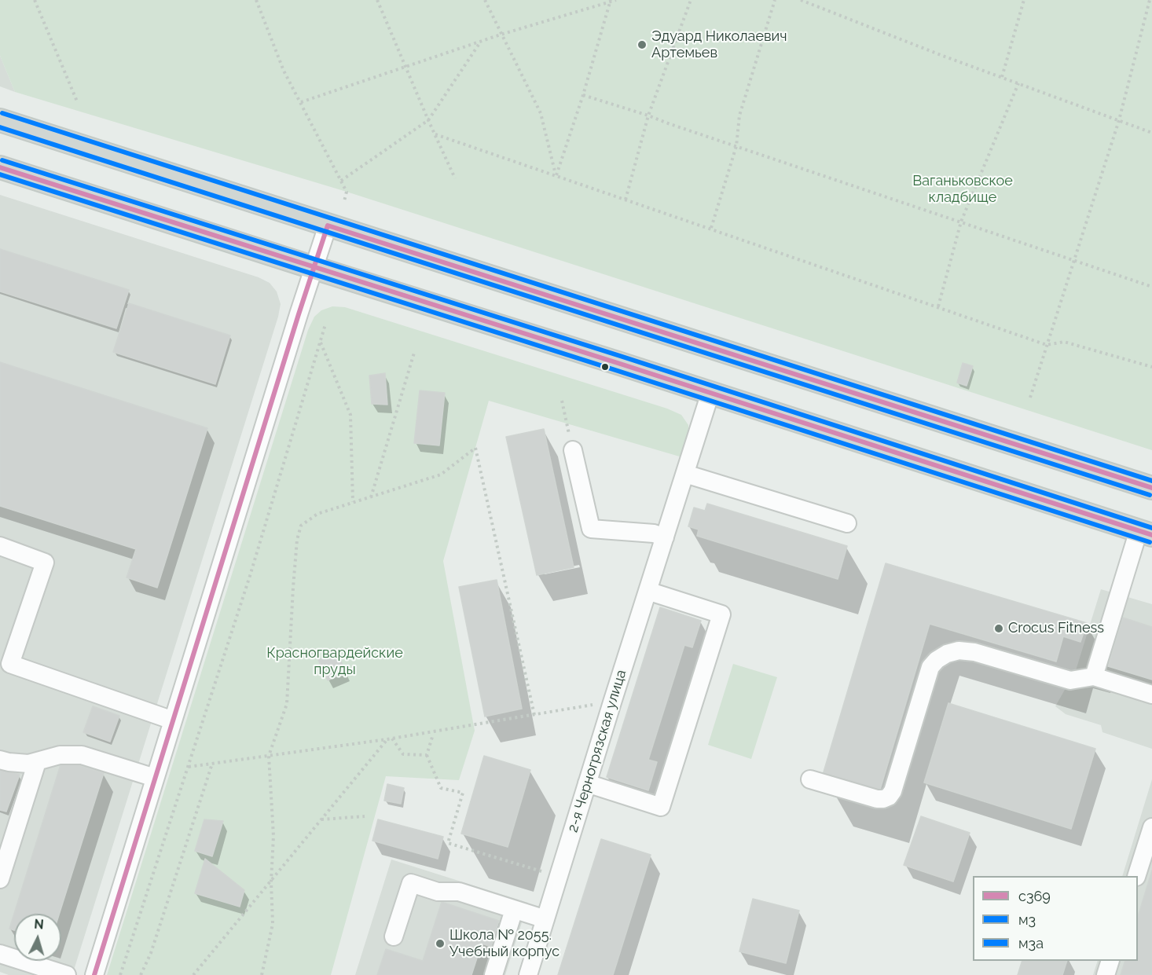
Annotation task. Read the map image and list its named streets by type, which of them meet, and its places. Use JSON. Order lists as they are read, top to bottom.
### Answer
{
  "streets": {
    "street": ["2-я Черногрязская улица"]
  },
  "parks": ["Ваганьковское кладбище", "Красногвардейские пруды"],
  "places": ["Эдуард Николаевич Артемьев", "Crocus Fitness", "Школа № 2055. Учебный корпус"],
  "lines": ["transit line м3а", "transit line м3", "transit line с369"],
  "legend": ["с369", "м3", "м3а"],
  "north": "top"
}
